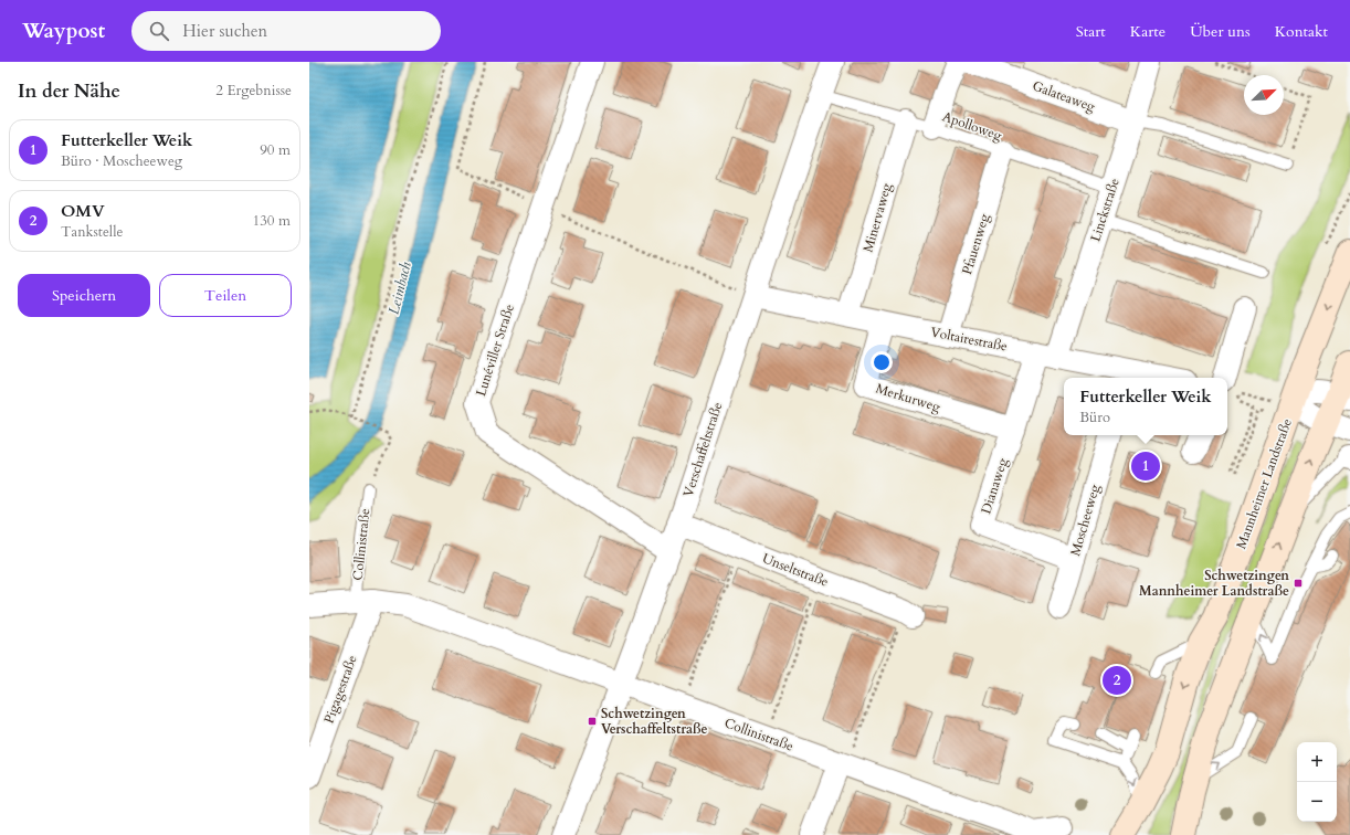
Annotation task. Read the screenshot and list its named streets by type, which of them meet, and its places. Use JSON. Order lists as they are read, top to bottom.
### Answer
{
  "streets": {
    "main road": ["Mannheimer Landstraße"],
    "street": [
      "Galateaweg",
      "Linckstraße",
      "Minervaweg",
      "Pfauenweg",
      "Voltairestraße",
      "Lunéviller Straße",
      "Merkurweg",
      "Verschaffeltstraße",
      "Dianaweg",
      "Moscheeweg",
      "Collinistraße",
      "Unseltstraße",
      "Pigagestraße"
    ],
    "lane": ["Apolloweg"]
  },
  "crossings": [
    ["Galateaweg", "Linckstraße"],
    ["Apolloweg", "Linckstraße"],
    ["Apolloweg", "Minervaweg"],
    ["Apolloweg", "Pfauenweg"],
    ["Apolloweg", "Verschaffeltstraße"],
    ["Linckstraße", "Voltairestraße"],
    ["Minervaweg", "Voltairestraße"],
    ["Pfauenweg", "Voltairestraße"],
    ["Voltairestraße", "Merkurweg"],
    ["Voltairestraße", "Verschaffeltstraße"],
    ["Voltairestraße", "Dianaweg"],
    ["Lunéviller Straße", "Verschaffeltstraße"],
    ["Merkurweg", "Dianaweg"],
    ["Verschaffeltstraße", "Collinistraße"],
    ["Verschaffeltstraße", "Unseltstraße"],
    ["Dianaweg", "Moscheeweg"],
    ["Collinistraße", "Pigagestraße"]
  ],
  "water": ["Leimbach"],
  "places": {
    "transit": ["Schwetzingen Mannheimer Landstraße", "Schwetzingen Verschaffeltstraße"]
  },
  "north": "top right",
  "page": {
    "header": "Waypost",
    "search": "Hier suchen",
    "nav": [
      "Start",
      "Karte",
      "Über uns",
      "Kontakt"
    ],
    "heading": ["In der Nähe", "2 Ergebnisse"],
    "list": [
      {
        "mark": "1",
        "name": "Futterkeller Weik",
        "note": "Büro · Moscheeweg",
        "value": "90 m"
      },
      {
        "mark": "2",
        "name": "OMV",
        "note": "Tankstelle",
        "value": "130 m"
      }
    ],
    "buttons": ["Speichern", "Teilen"],
    "popup": ["Futterkeller Weik", "Büro"],
    "pins": ["1", "2"],
    "map_buttons": ["+", "−"]
  }
}
